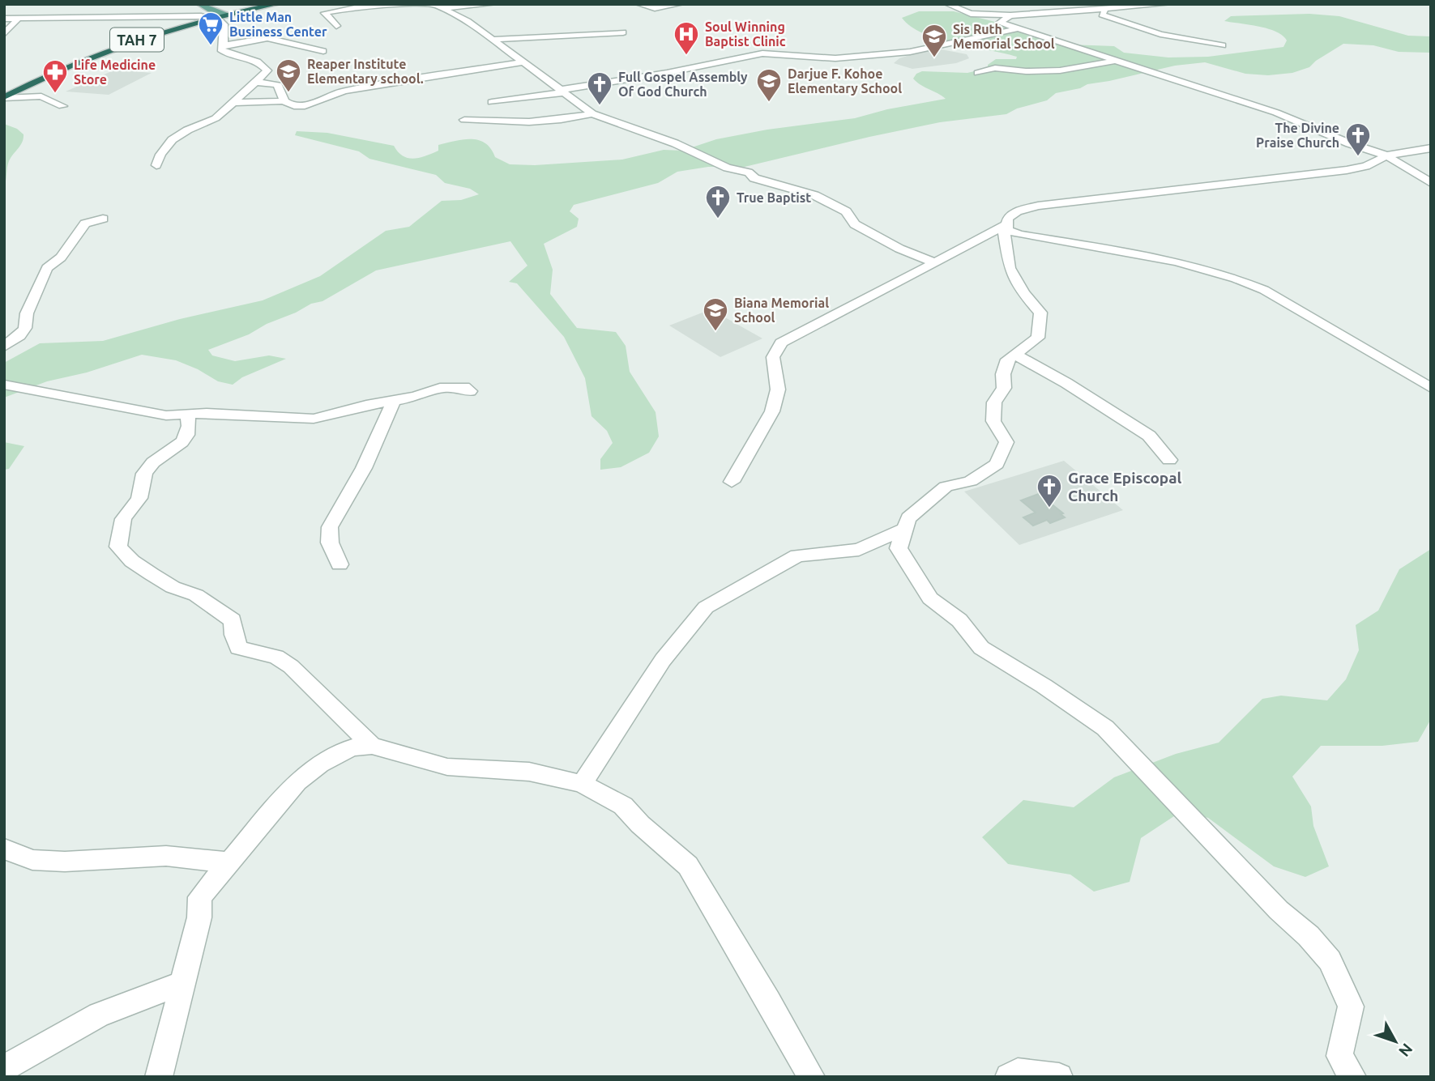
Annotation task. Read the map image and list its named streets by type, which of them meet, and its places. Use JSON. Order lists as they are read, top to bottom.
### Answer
{
  "streets": {
    "highway": ["TAH 7"]
  },
  "places": {
    "supermarket": ["Little Man Business Center"],
    "hospital": ["Soul Winning Baptist Clinic"],
    "school or university": [
      "Sis Ruth Memorial School",
      "Reaper Institute Elementary school.",
      "Darjue F. Kohoe Elementary School",
      "Biana Memorial School"
    ],
    "pharmacy": ["Life Medicine Store"],
    "church": [
      "Full Gospel Assembly Of God Church",
      "The Divine Praise Church",
      "True Baptist",
      "Grace Episcopal Church"
    ]
  },
  "north": "bottom right"
}
